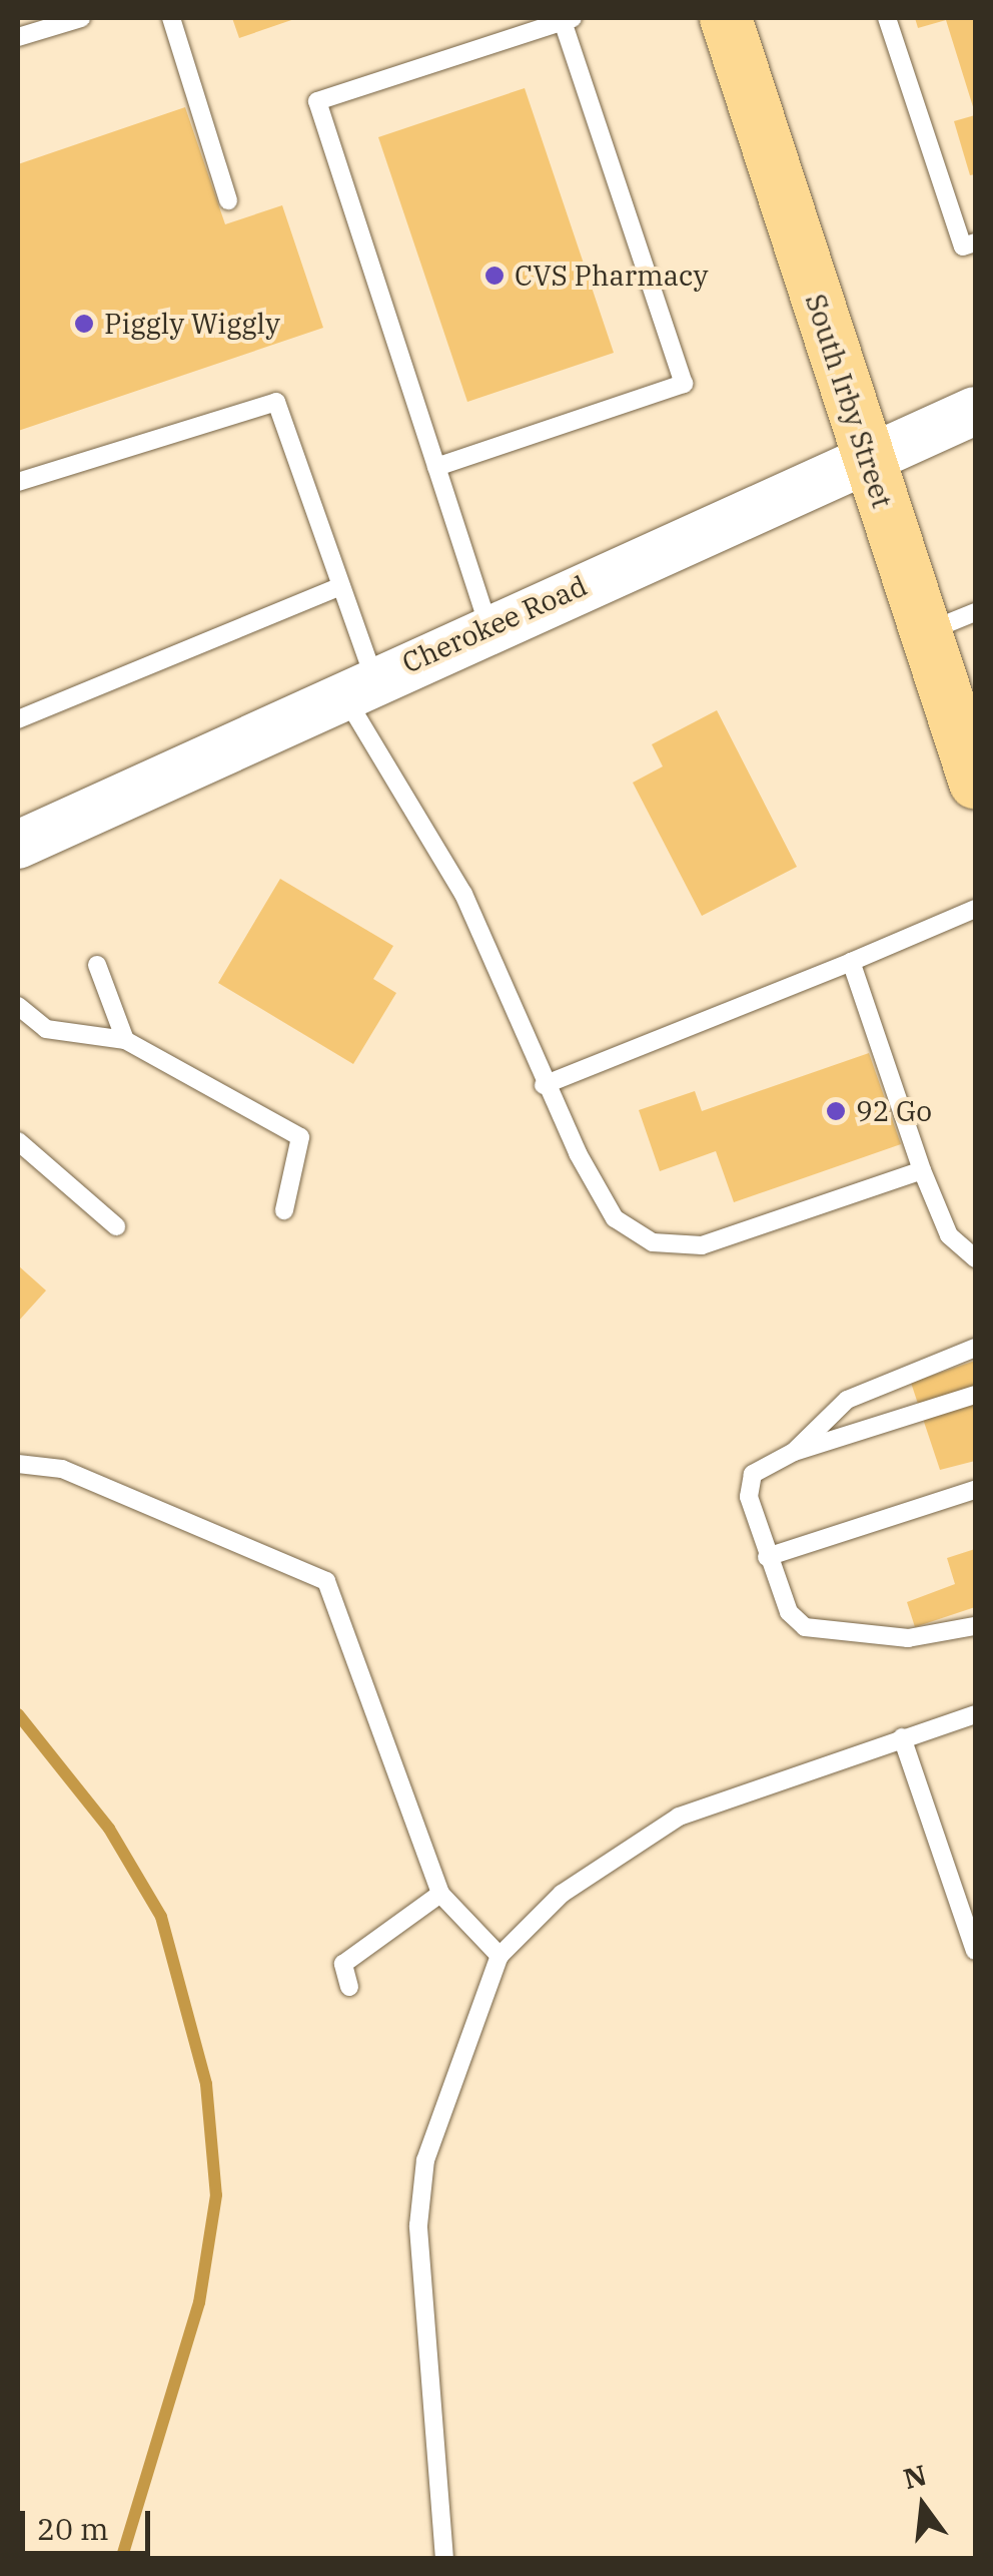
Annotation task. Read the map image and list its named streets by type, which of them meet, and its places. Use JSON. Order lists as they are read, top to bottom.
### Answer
{
  "streets": {
    "main road": ["South Irby Street"],
    "street": ["Cherokee Road"]
  },
  "crossings": [
    ["South Irby Street", "Cherokee Road"]
  ],
  "places": ["CVS Pharmacy", "Piggly Wiggly", "92 Go"],
  "scale_bar": "20 m",
  "north": "top"
}
